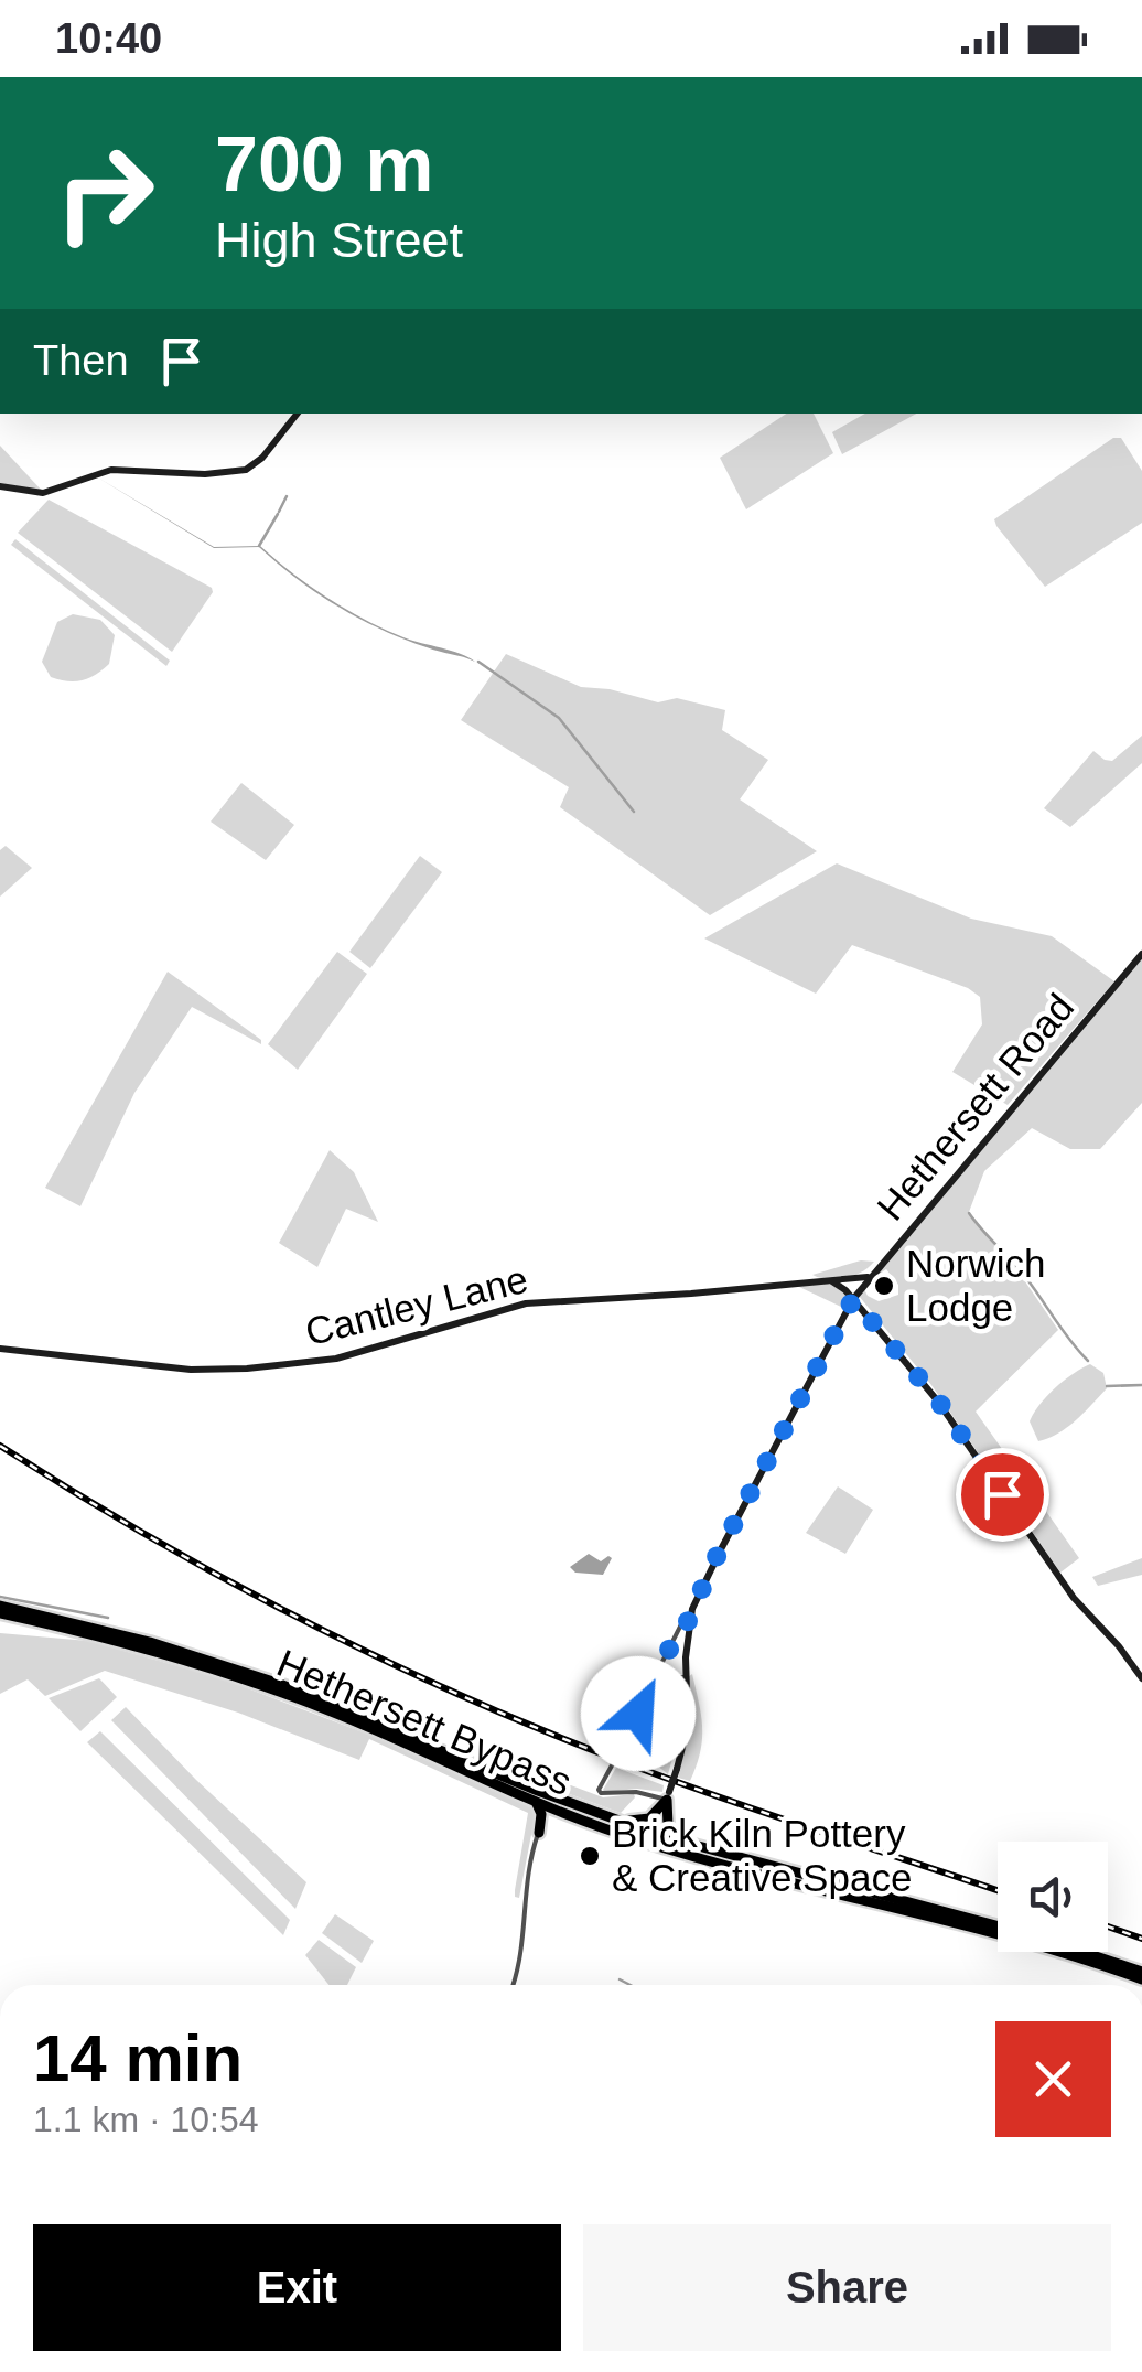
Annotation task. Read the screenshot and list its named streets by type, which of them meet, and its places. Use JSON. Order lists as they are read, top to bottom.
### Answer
{
  "streets": {
    "highway": ["Hethersett Bypass"],
    "street": ["Hethersett Road", "Cantley Lane"]
  },
  "crossings": [
    ["Hethersett Road", "Cantley Lane"]
  ],
  "places": ["Norwich Lodge", "Brick Kiln Pottery & Creative Space"],
  "page": {
    "status": "10:40",
    "turn": ["700 m", "High Street"],
    "then": "Then",
    "heading": ["14 min", "1.1 km · 10:54"],
    "buttons": ["Exit", "Share"]
  }
}
